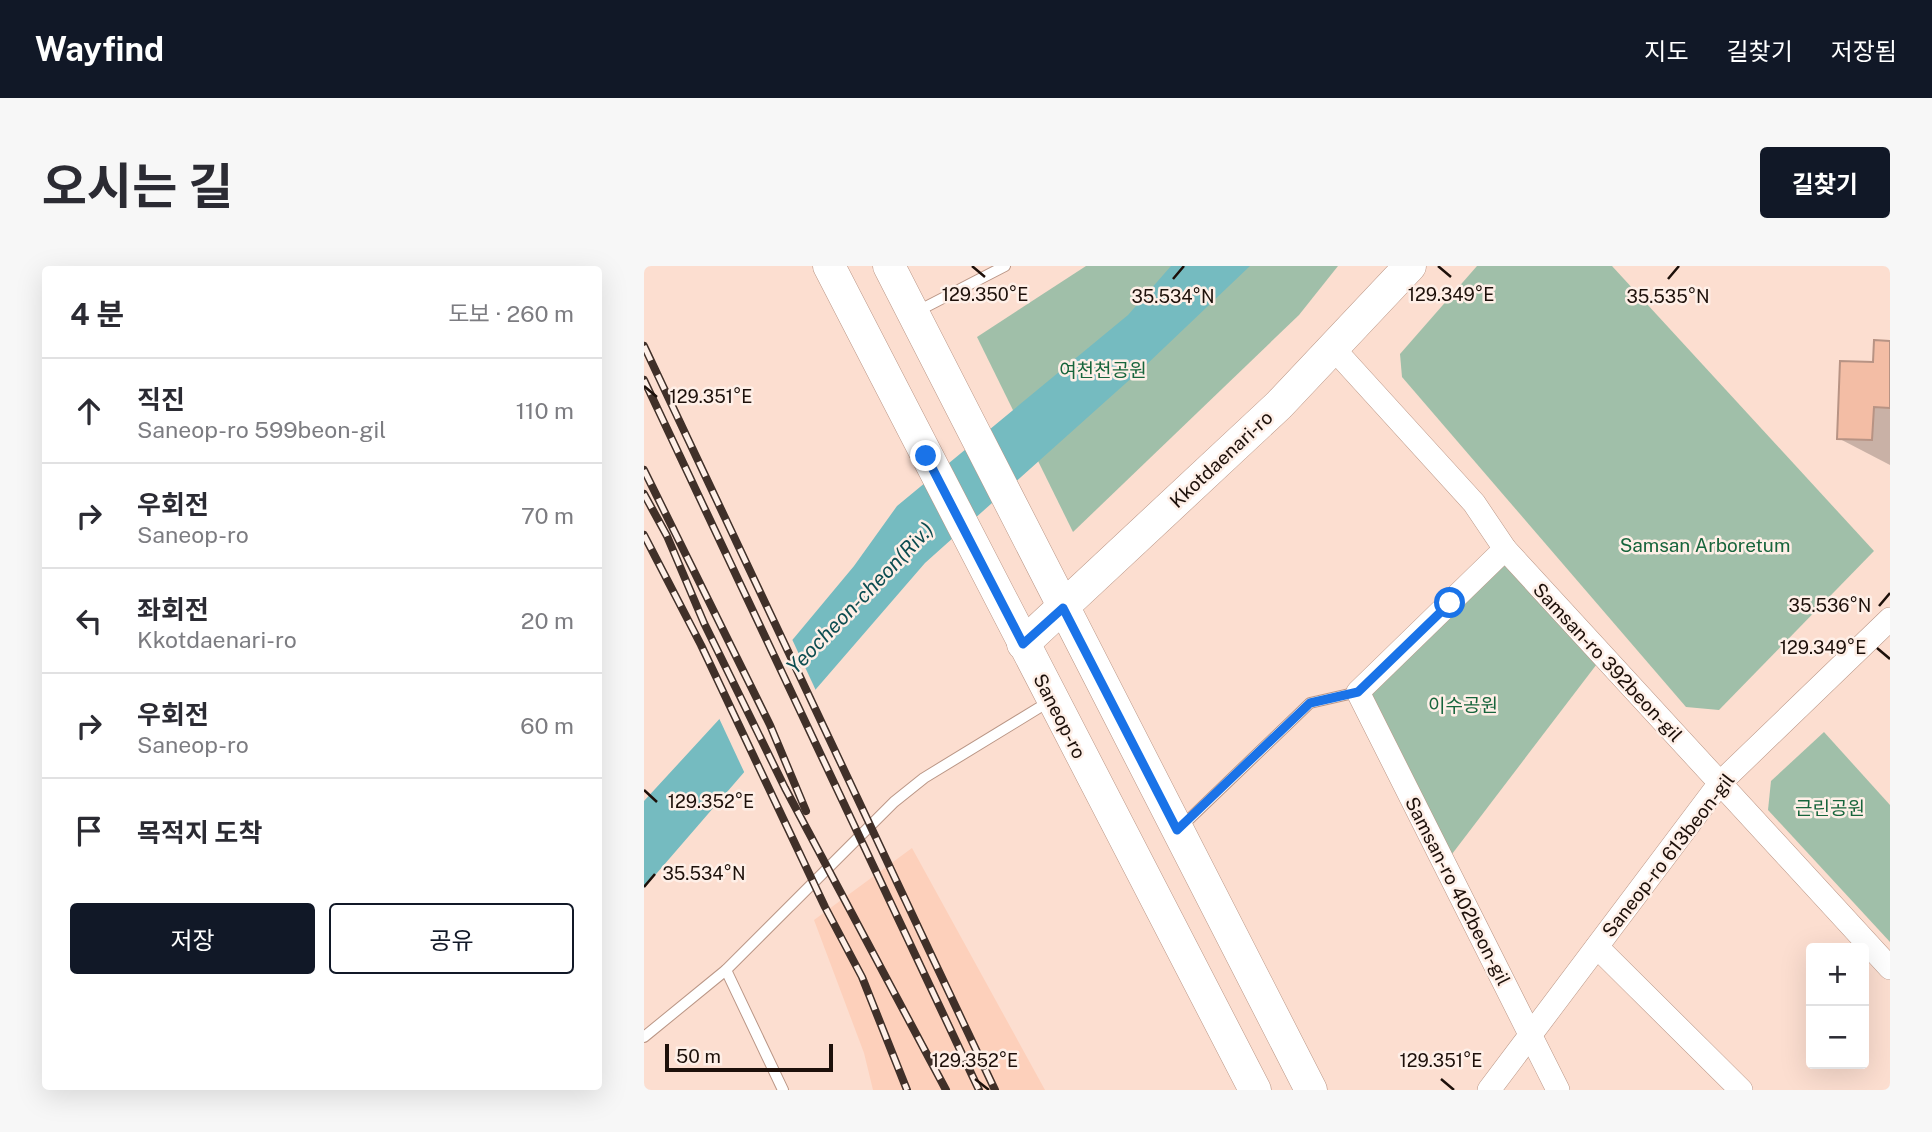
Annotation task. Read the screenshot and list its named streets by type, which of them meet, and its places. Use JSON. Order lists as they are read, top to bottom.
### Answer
{
  "streets": {
    "main road": ["Kkotdaenari-ro", "Saneop-ro"],
    "street": ["Samsan-ro 392beon-gil", "Saneop-ro 613beon-gil", "Samsan-ro 402beon-gil"]
  },
  "crossings": [
    ["Kkotdaenari-ro", "Samsan-ro 392beon-gil"],
    ["Kkotdaenari-ro", "Saneop-ro"],
    ["Samsan-ro 392beon-gil", "Saneop-ro 613beon-gil"],
    ["Saneop-ro 613beon-gil", "Samsan-ro 402beon-gil"]
  ],
  "water": ["Yeocheon-cheon(Riv.)"],
  "parks": [
    "여천천공원",
    "Samsan Arboretum",
    "이수공원",
    "근린공원"
  ],
  "scale_bar": "50 m",
  "page": {
    "header": "Wayfind",
    "nav": ["지도", "길찾기", "저장됨"],
    "title": "오시는 길",
    "buttons": [
      "길찾기",
      ["저장", "공유"]
    ],
    "heading": ["4 분", "도보 · 260 m"],
    "list": [
      ["직진", "Saneop-ro 599beon-gil", "110 m"],
      ["우회전", "Saneop-ro", "70 m"],
      ["좌회전", "Kkotdaenari-ro", "20 m"],
      ["우회전", "Saneop-ro", "60 m"],
      "목적지 도착"
    ],
    "map_buttons": ["+", "−"],
    "scale": "50 m"
  },
  "coordinates": [
    "129.350°E",
    "129.349°E",
    "35.534°N",
    "35.535°N",
    "129.351°E",
    "35.536°N",
    "129.352°E"
  ]
}
